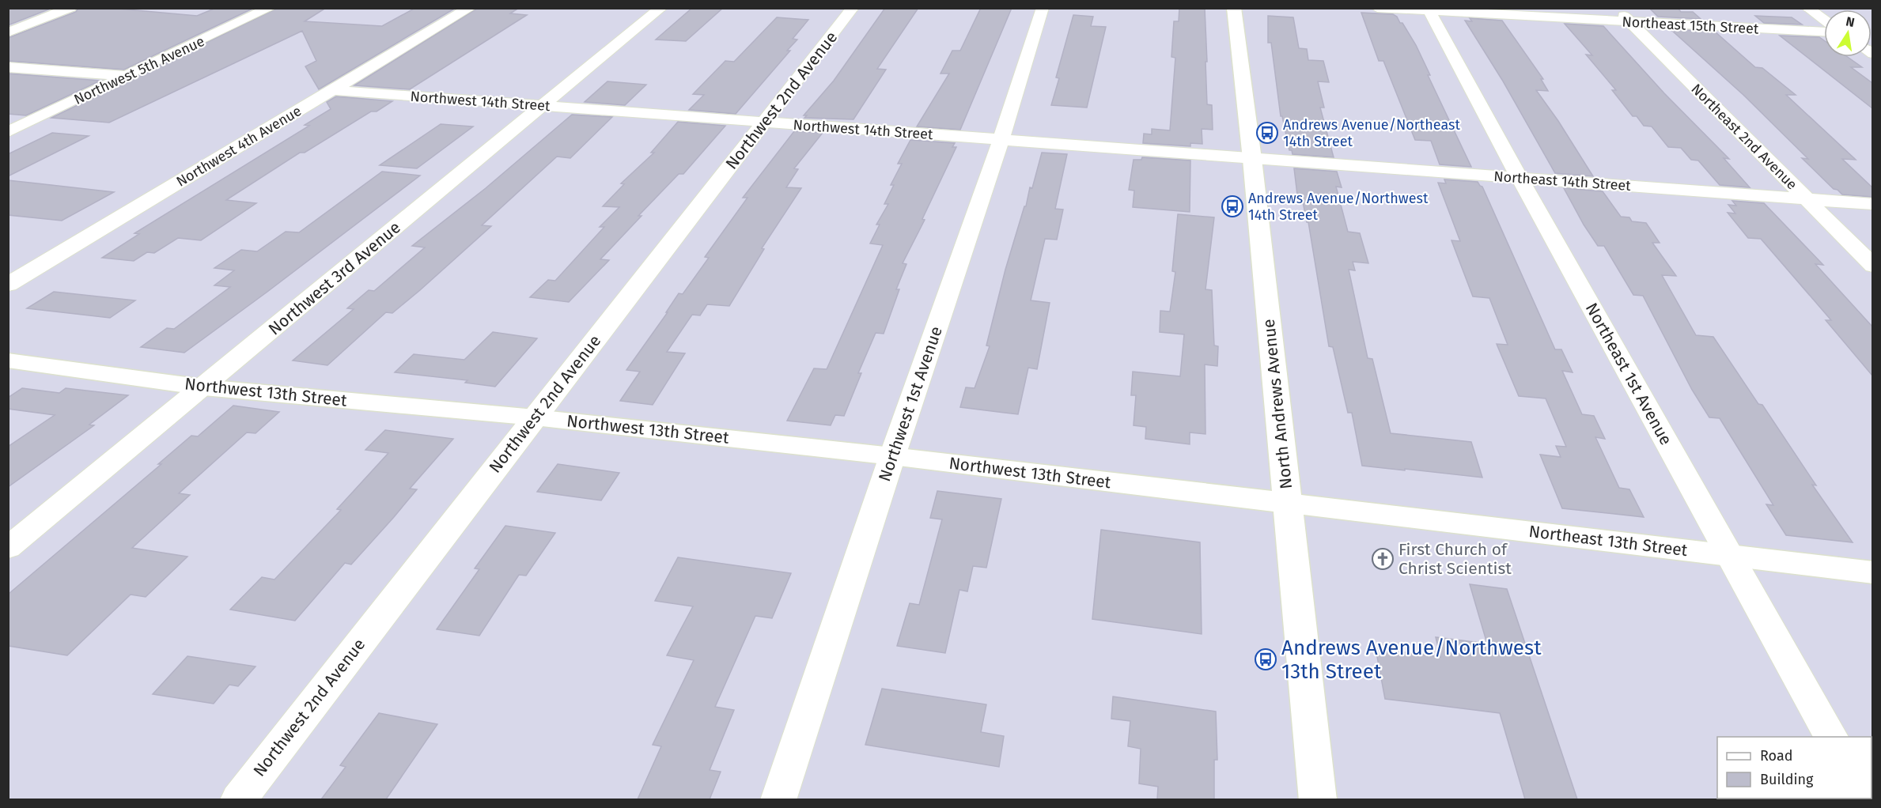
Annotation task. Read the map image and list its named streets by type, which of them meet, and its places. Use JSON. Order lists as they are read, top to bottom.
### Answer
{
  "streets": {
    "street": [
      "Northeast 15th Street",
      "Northwest 5th Avenue",
      "Northwest 2nd Avenue",
      "Northwest 14th Street",
      "Northeast 2nd Avenue",
      "Northwest 4th Avenue",
      "Northeast 14th Street",
      "Northwest 3rd Avenue",
      "Northeast 1st Avenue",
      "Northwest 13th Street",
      "Northwest 1st Avenue",
      "North Andrews Avenue",
      "Northeast 13th Street"
    ]
  },
  "crossings": [
    ["Northeast 15th Street", "Northeast 2nd Avenue"],
    ["Northeast 15th Street", "Northeast 1st Avenue"],
    ["Northwest 2nd Avenue", "Northwest 14th Street"],
    ["Northwest 2nd Avenue", "Northwest 13th Street"],
    ["Northwest 14th Street", "Northwest 4th Avenue"],
    ["Northwest 14th Street", "Northeast 14th Street"],
    ["Northwest 14th Street", "Northwest 3rd Avenue"],
    ["Northwest 14th Street", "Northwest 1st Avenue"],
    ["Northwest 14th Street", "North Andrews Avenue"],
    ["Northeast 2nd Avenue", "Northeast 14th Street"],
    ["Northeast 14th Street", "Northeast 1st Avenue"],
    ["Northeast 14th Street", "North Andrews Avenue"],
    ["Northwest 3rd Avenue", "Northwest 13th Street"],
    ["Northeast 1st Avenue", "Northeast 13th Street"],
    ["Northwest 13th Street", "Northwest 1st Avenue"],
    ["Northwest 13th Street", "North Andrews Avenue"],
    ["Northwest 13th Street", "Northeast 13th Street"],
    ["North Andrews Avenue", "Northeast 13th Street"]
  ],
  "places": {
    "bus stop": ["Andrews Avenue/Northeast 14th Street", "Andrews Avenue/Northwest 14th Street", "Andrews Avenue/Northwest 13th Street"],
    "church": ["First Church of Christ Scientist"]
  },
  "legend": ["Road", "Building"],
  "north": "top"
}
